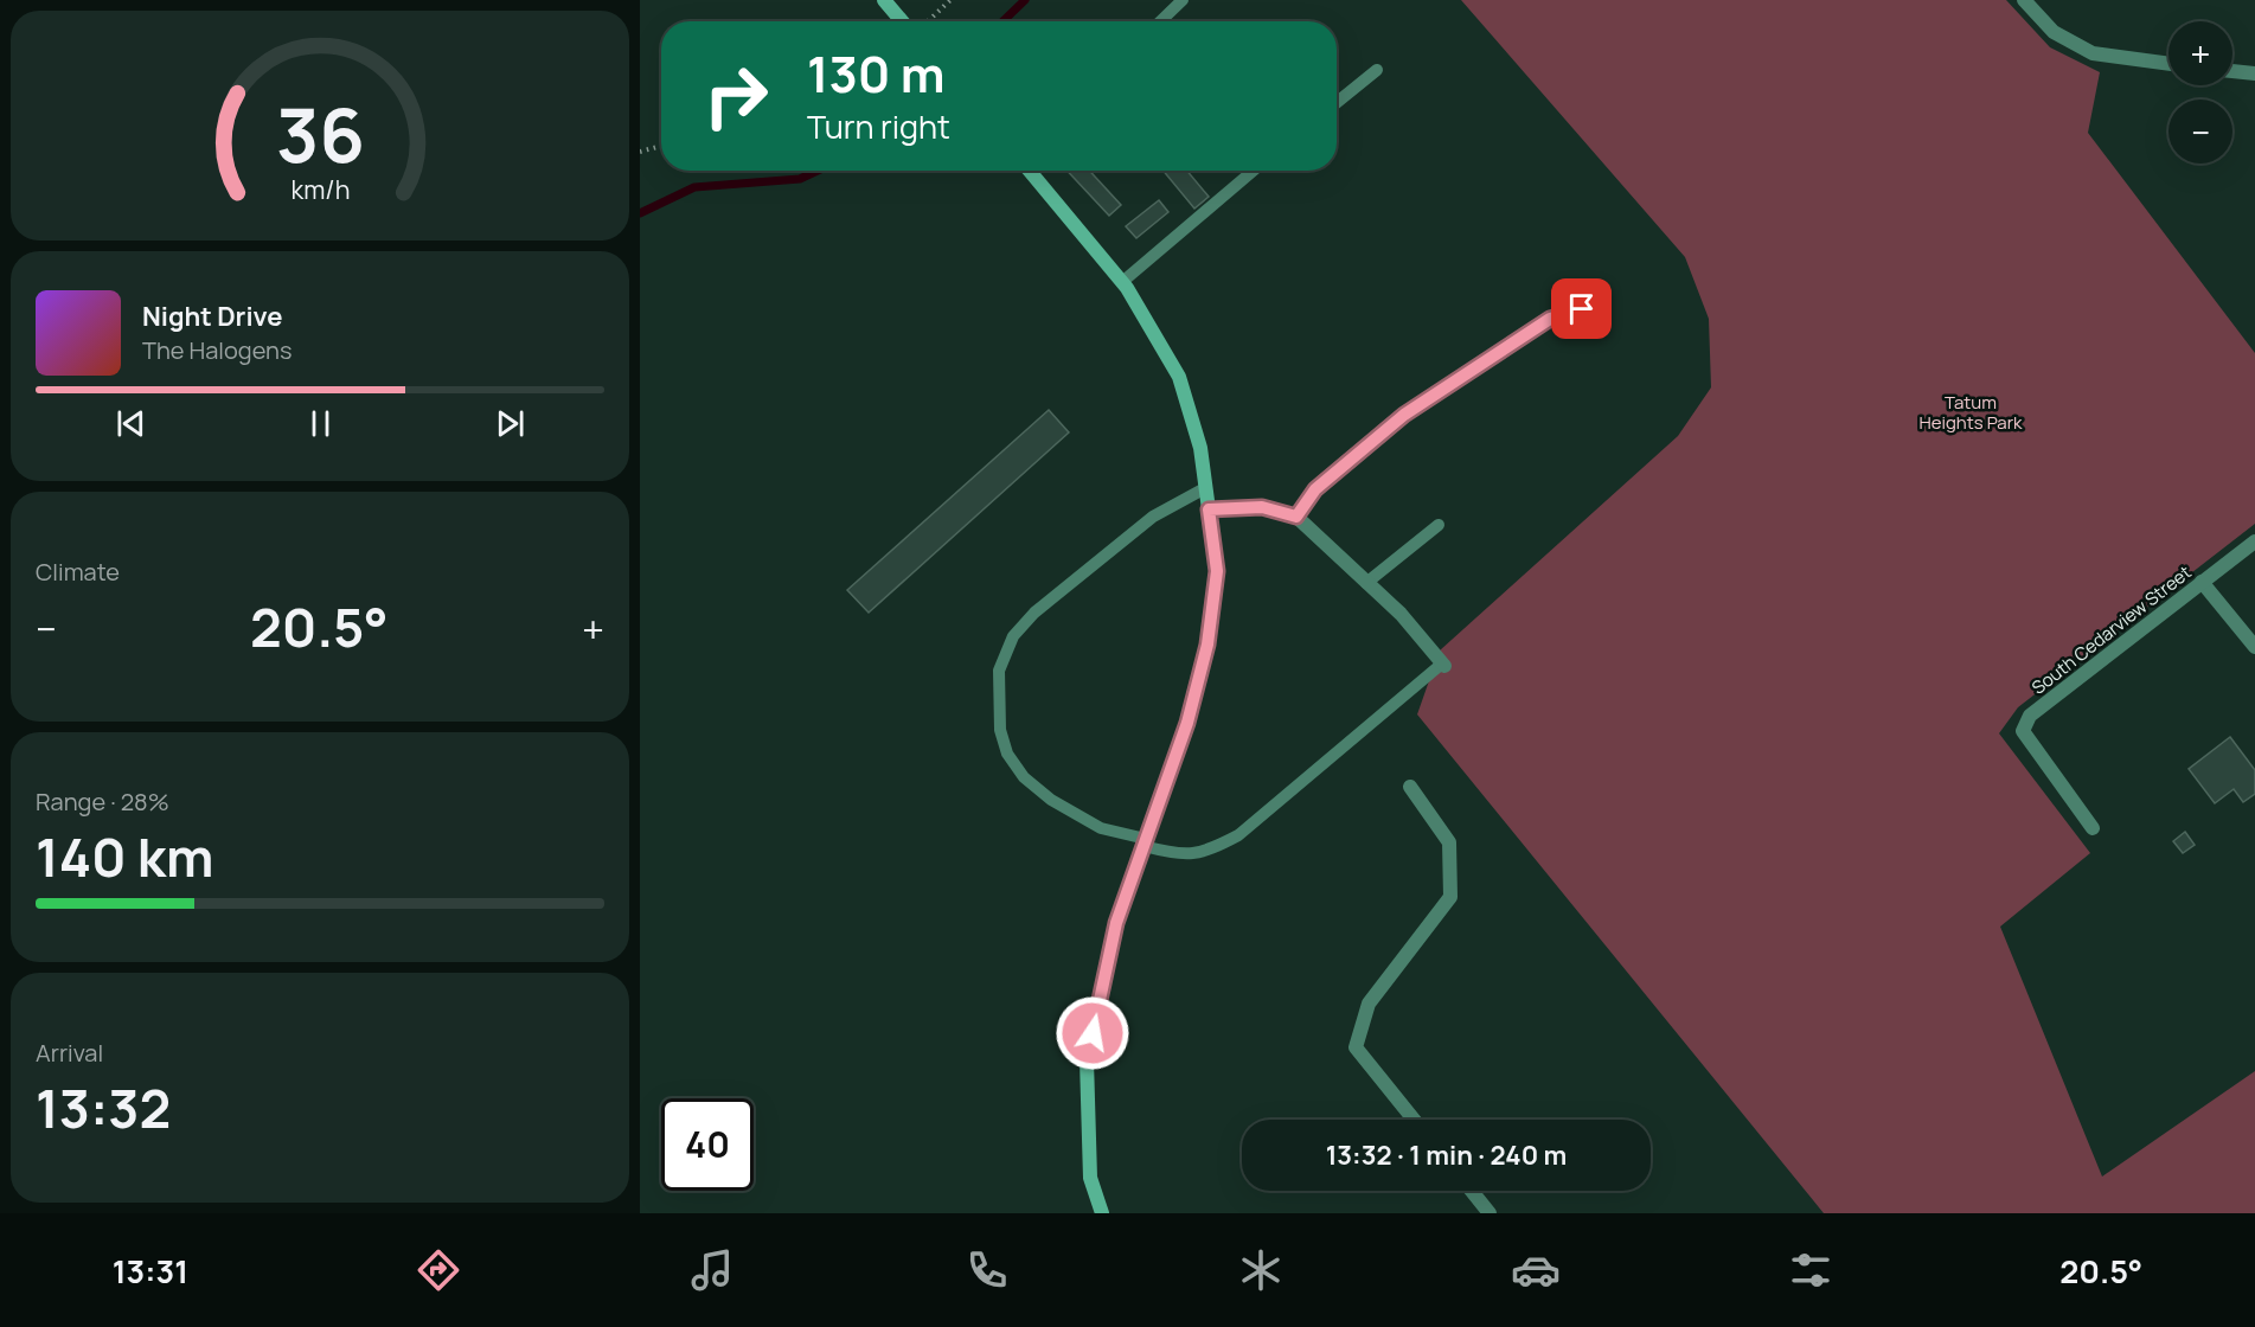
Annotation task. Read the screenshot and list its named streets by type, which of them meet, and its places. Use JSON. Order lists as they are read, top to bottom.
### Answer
{
  "streets": {
    "street": ["South Cedarview Street"]
  },
  "parks": ["Tatum Heights Park"],
  "page": {
    "map_buttons": ["+", "−"],
    "turn": ["130 m", "Turn right"],
    "song": ["Night Drive", "The Halogens"],
    "tile": [
      "Climate",
      ["Range · 28%", "140 km"],
      ["Arrival", "13:32"]
    ],
    "heat": ["−", "20.5°", "+"],
    "limit": "40",
    "trip": "13:32 · 1 min · 240 m",
    "tabs": ["13:31", "20.5°"],
    "gauge": ["36", "km/h"]
  }
}
